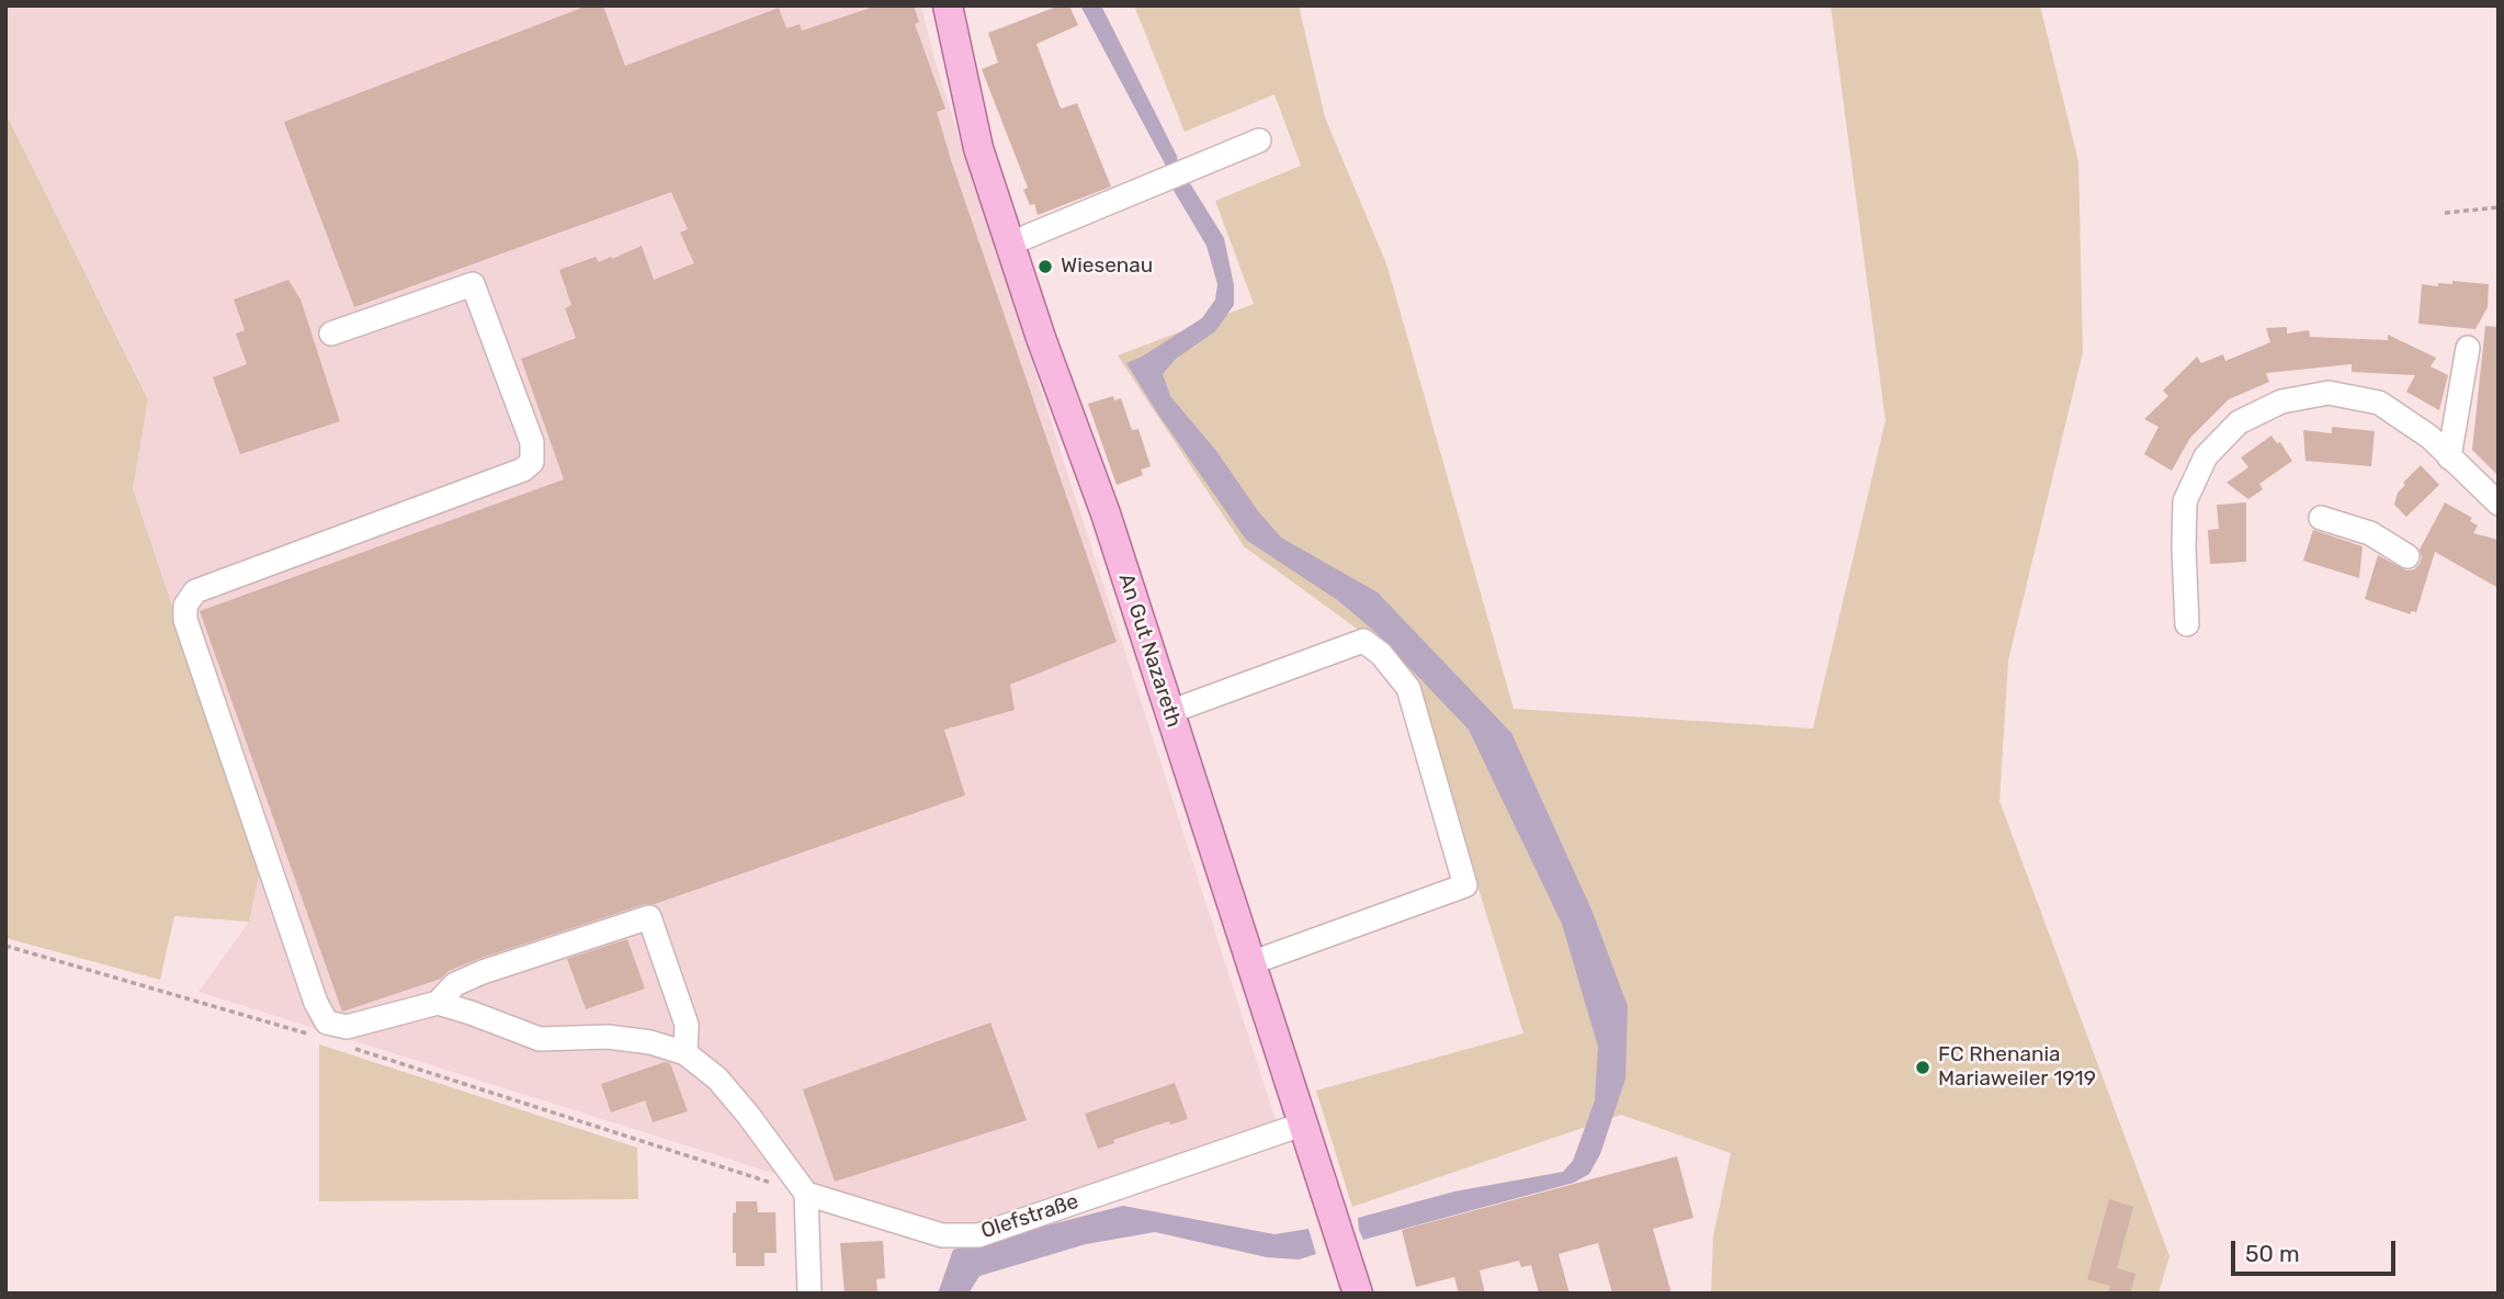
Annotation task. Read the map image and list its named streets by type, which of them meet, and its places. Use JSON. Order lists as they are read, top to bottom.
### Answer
{
  "streets": {
    "main road": ["An Gut Nazareth"],
    "street": ["Olefstraße"]
  },
  "crossings": [
    ["An Gut Nazareth", "Olefstraße"]
  ],
  "places": ["Wiesenau", "FC Rhenania Mariaweiler 1919"],
  "scale_bar": "50 m"
}
